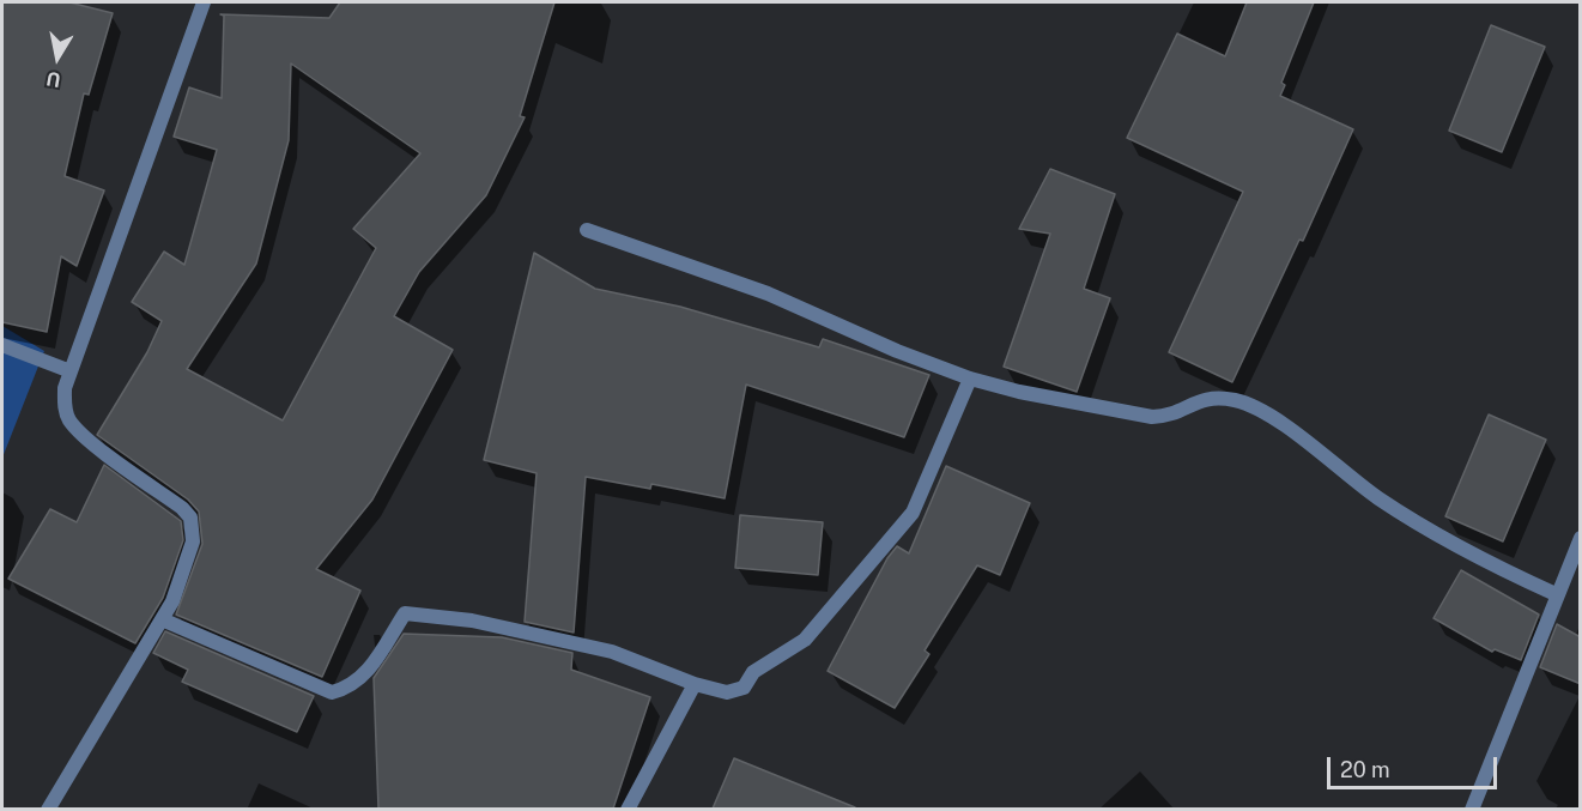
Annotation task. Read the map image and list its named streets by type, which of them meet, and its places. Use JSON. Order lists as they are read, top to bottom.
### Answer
{
  "scale_bar": "20 m",
  "north": "bottom"
}
